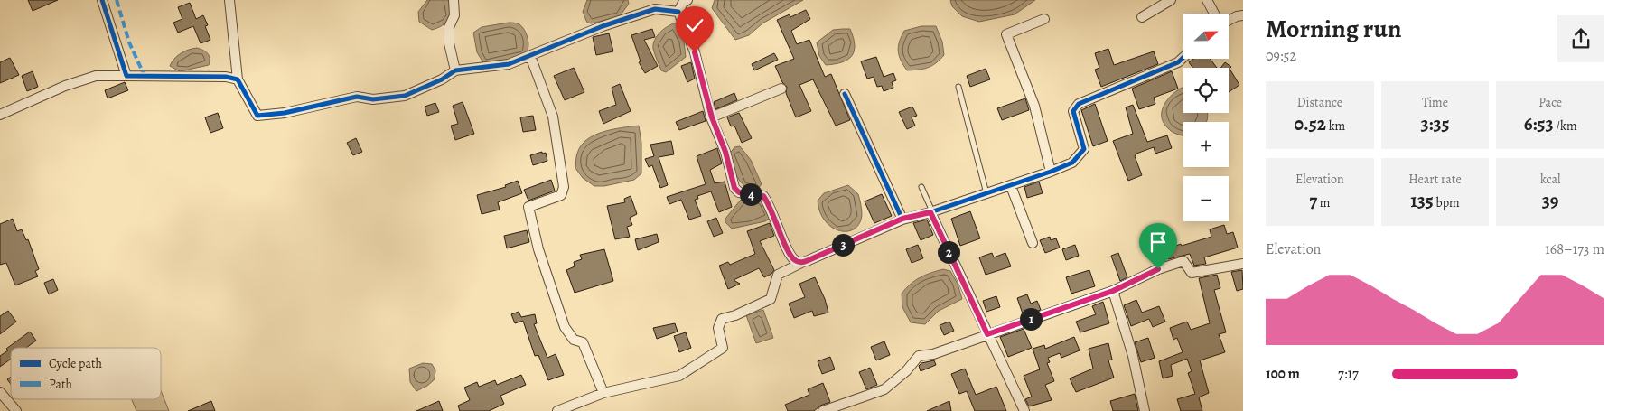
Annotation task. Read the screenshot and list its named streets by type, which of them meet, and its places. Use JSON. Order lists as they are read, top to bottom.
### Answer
{
  "legend": ["Cycle path", "Path"],
  "north": "right",
  "page": {
    "heading": ["Morning run", "09:52"],
    "map_buttons": ["+", "−"],
    "stats": [
      ["Distance", "0.52 km"],
      ["Time", "3:35"],
      ["Pace", "6:53 /km"],
      ["Elevation", "7 m"],
      ["Heart rate", "135 bpm"],
      ["kcal", "39"]
    ],
    "pins": [
      "4",
      "3",
      "2",
      "1"
    ],
    "chart": ["Elevation", "168–173 m"],
    "list": [
      {
        "name": "100 m",
        "note": "7:17"
      }
    ]
  }
}
